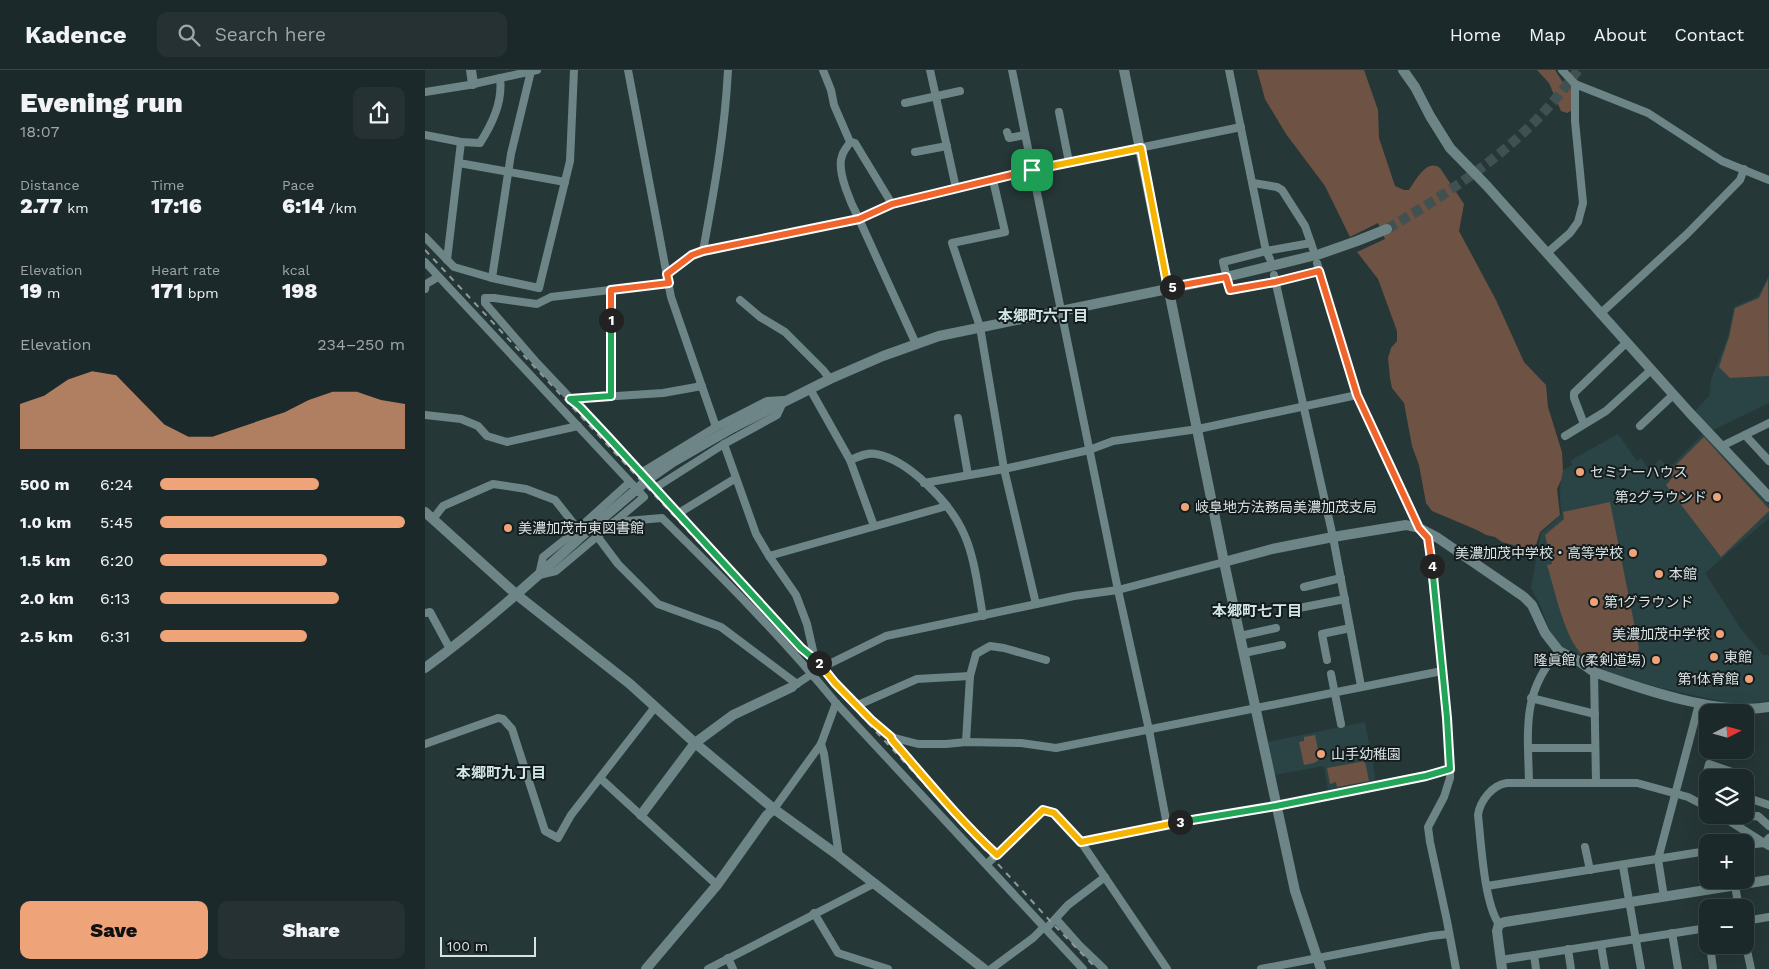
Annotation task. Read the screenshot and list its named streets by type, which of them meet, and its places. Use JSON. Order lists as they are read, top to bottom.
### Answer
{
  "districts": ["本郷町六丁目", "本郷町七丁目", "本郷町九丁目"],
  "places": [
    "セミナーハウス",
    "第2グラウンド",
    "岐阜地方法務局美濃加茂支局",
    "美濃加茂市東図書館",
    "美濃加茂中学校・高等学校",
    "本館",
    "第1グラウンド",
    "美濃加茂中学校",
    "東館",
    "隆眞館 (柔剣道場)",
    "第1体育館",
    "山手幼稚園"
  ],
  "scale_bar": "100 m",
  "north": "right",
  "page": {
    "header": "Kadence",
    "search": "Search here",
    "nav": [
      "Home",
      "Map",
      "About",
      "Contact"
    ],
    "heading": ["Evening run", "18:07"],
    "stats": [
      ["Distance", "2.77 km"],
      ["Time", "17:16"],
      ["Pace", "6:14 /km"],
      ["Elevation", "19 m"],
      ["Heart rate", "171 bpm"],
      ["kcal", "198"]
    ],
    "pins": [
      "5",
      "1",
      "4",
      "2",
      "3"
    ],
    "chart": ["Elevation", "234–250 m"],
    "list": [
      {
        "name": "500 m",
        "note": "6:24"
      },
      {
        "name": "1.0 km",
        "note": "5:45"
      },
      {
        "name": "1.5 km",
        "note": "6:20"
      },
      {
        "name": "2.0 km",
        "note": "6:13"
      },
      {
        "name": "2.5 km",
        "note": "6:31"
      }
    ],
    "map_buttons": ["+", "−"],
    "buttons": ["Save", "Share"],
    "scale": "100 m"
  }
}
